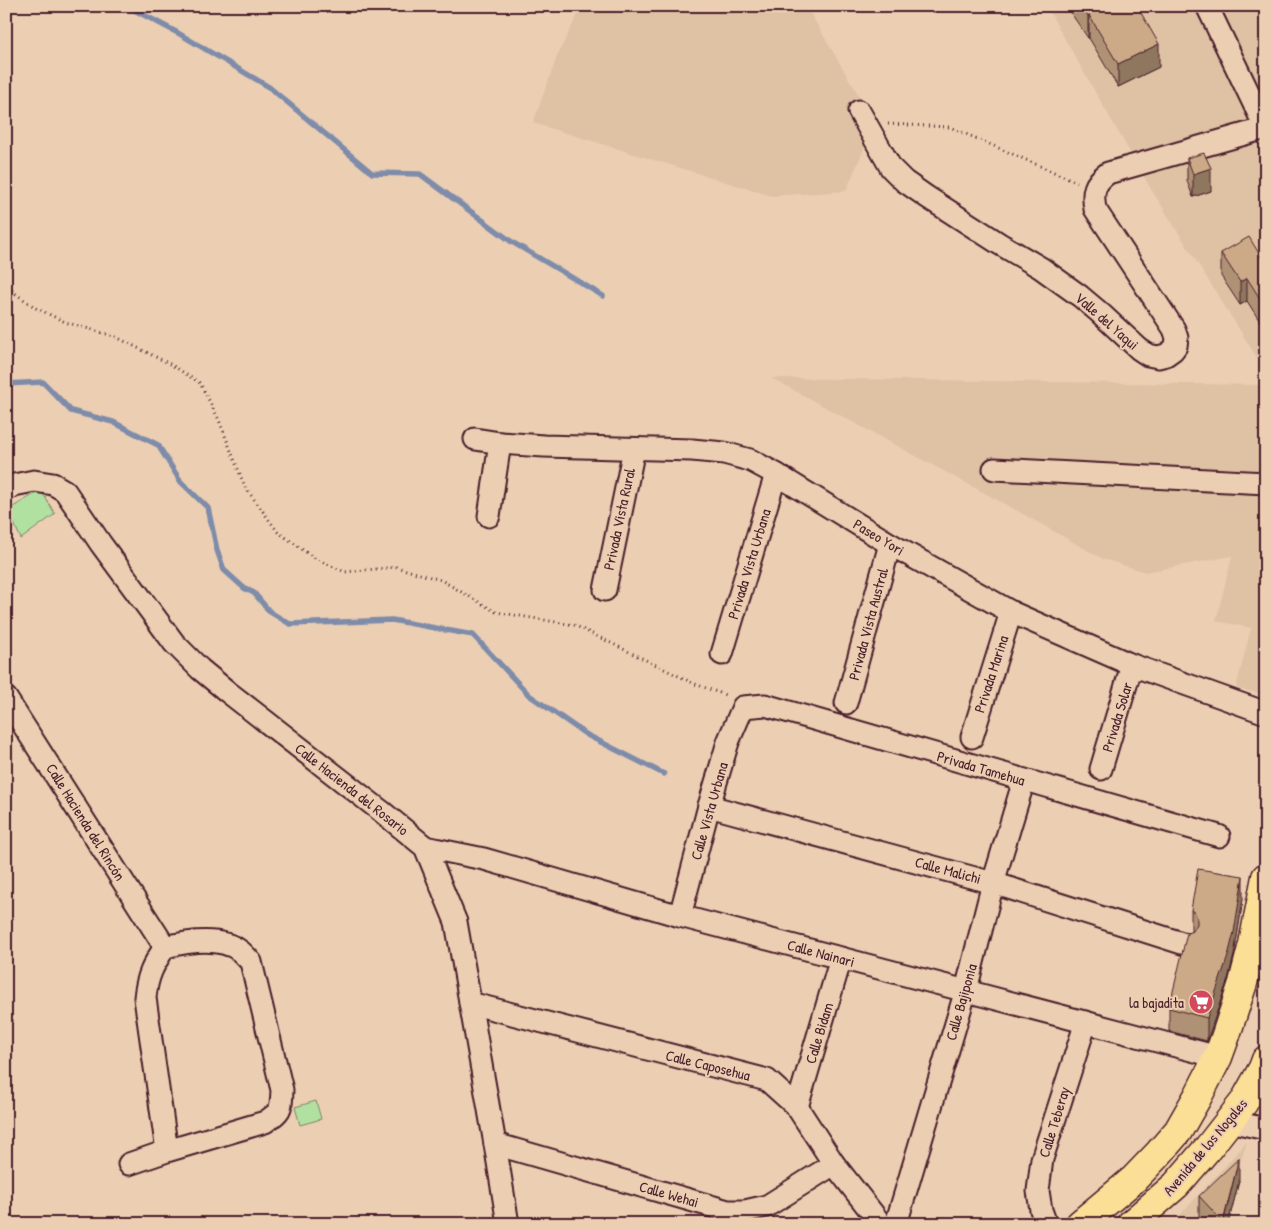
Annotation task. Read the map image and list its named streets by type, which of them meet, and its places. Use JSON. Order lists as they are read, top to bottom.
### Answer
{
  "streets": {
    "main road": ["Avenida de los Nogales"],
    "street": [
      "Valle del Yaqui",
      "Privada Vista Rural",
      "Paseo Yori",
      "Privada Vista Urbana",
      "Privada Vista Austral",
      "Privada Marina",
      "Privada Solar",
      "Privada Tamehua",
      "Calle Hacienda del Rosario",
      "Calle Vista Urbana",
      "Calle Hacienda del Rincón",
      "Calle Malichi",
      "Calle Nainari",
      "Calle Bajiponia",
      "Calle Bidam",
      "Calle Caposehua",
      "Calle Teberay",
      "Calle Wehai"
    ]
  },
  "crossings": [
    ["Privada Vista Rural", "Paseo Yori"],
    ["Paseo Yori", "Privada Vista Urbana"],
    ["Paseo Yori", "Privada Vista Austral"],
    ["Paseo Yori", "Privada Marina"],
    ["Paseo Yori", "Privada Solar"],
    ["Privada Tamehua", "Calle Vista Urbana"],
    ["Privada Tamehua", "Calle Bajiponia"],
    ["Calle Hacienda del Rosario", "Calle Nainari"],
    ["Calle Hacienda del Rosario", "Calle Caposehua"],
    ["Calle Hacienda del Rosario", "Calle Wehai"],
    ["Calle Vista Urbana", "Calle Malichi"],
    ["Calle Vista Urbana", "Calle Nainari"],
    ["Calle Malichi", "Calle Bajiponia"],
    ["Calle Nainari", "Calle Bajiponia"],
    ["Calle Nainari", "Calle Bidam"],
    ["Calle Nainari", "Calle Teberay"],
    ["Calle Nainari", "Avenida de los Nogales"],
    ["Calle Bidam", "Calle Caposehua"],
    ["Calle Caposehua", "Calle Wehai"]
  ],
  "places": {
    "supermarket": ["la bajadita"]
  }
}
